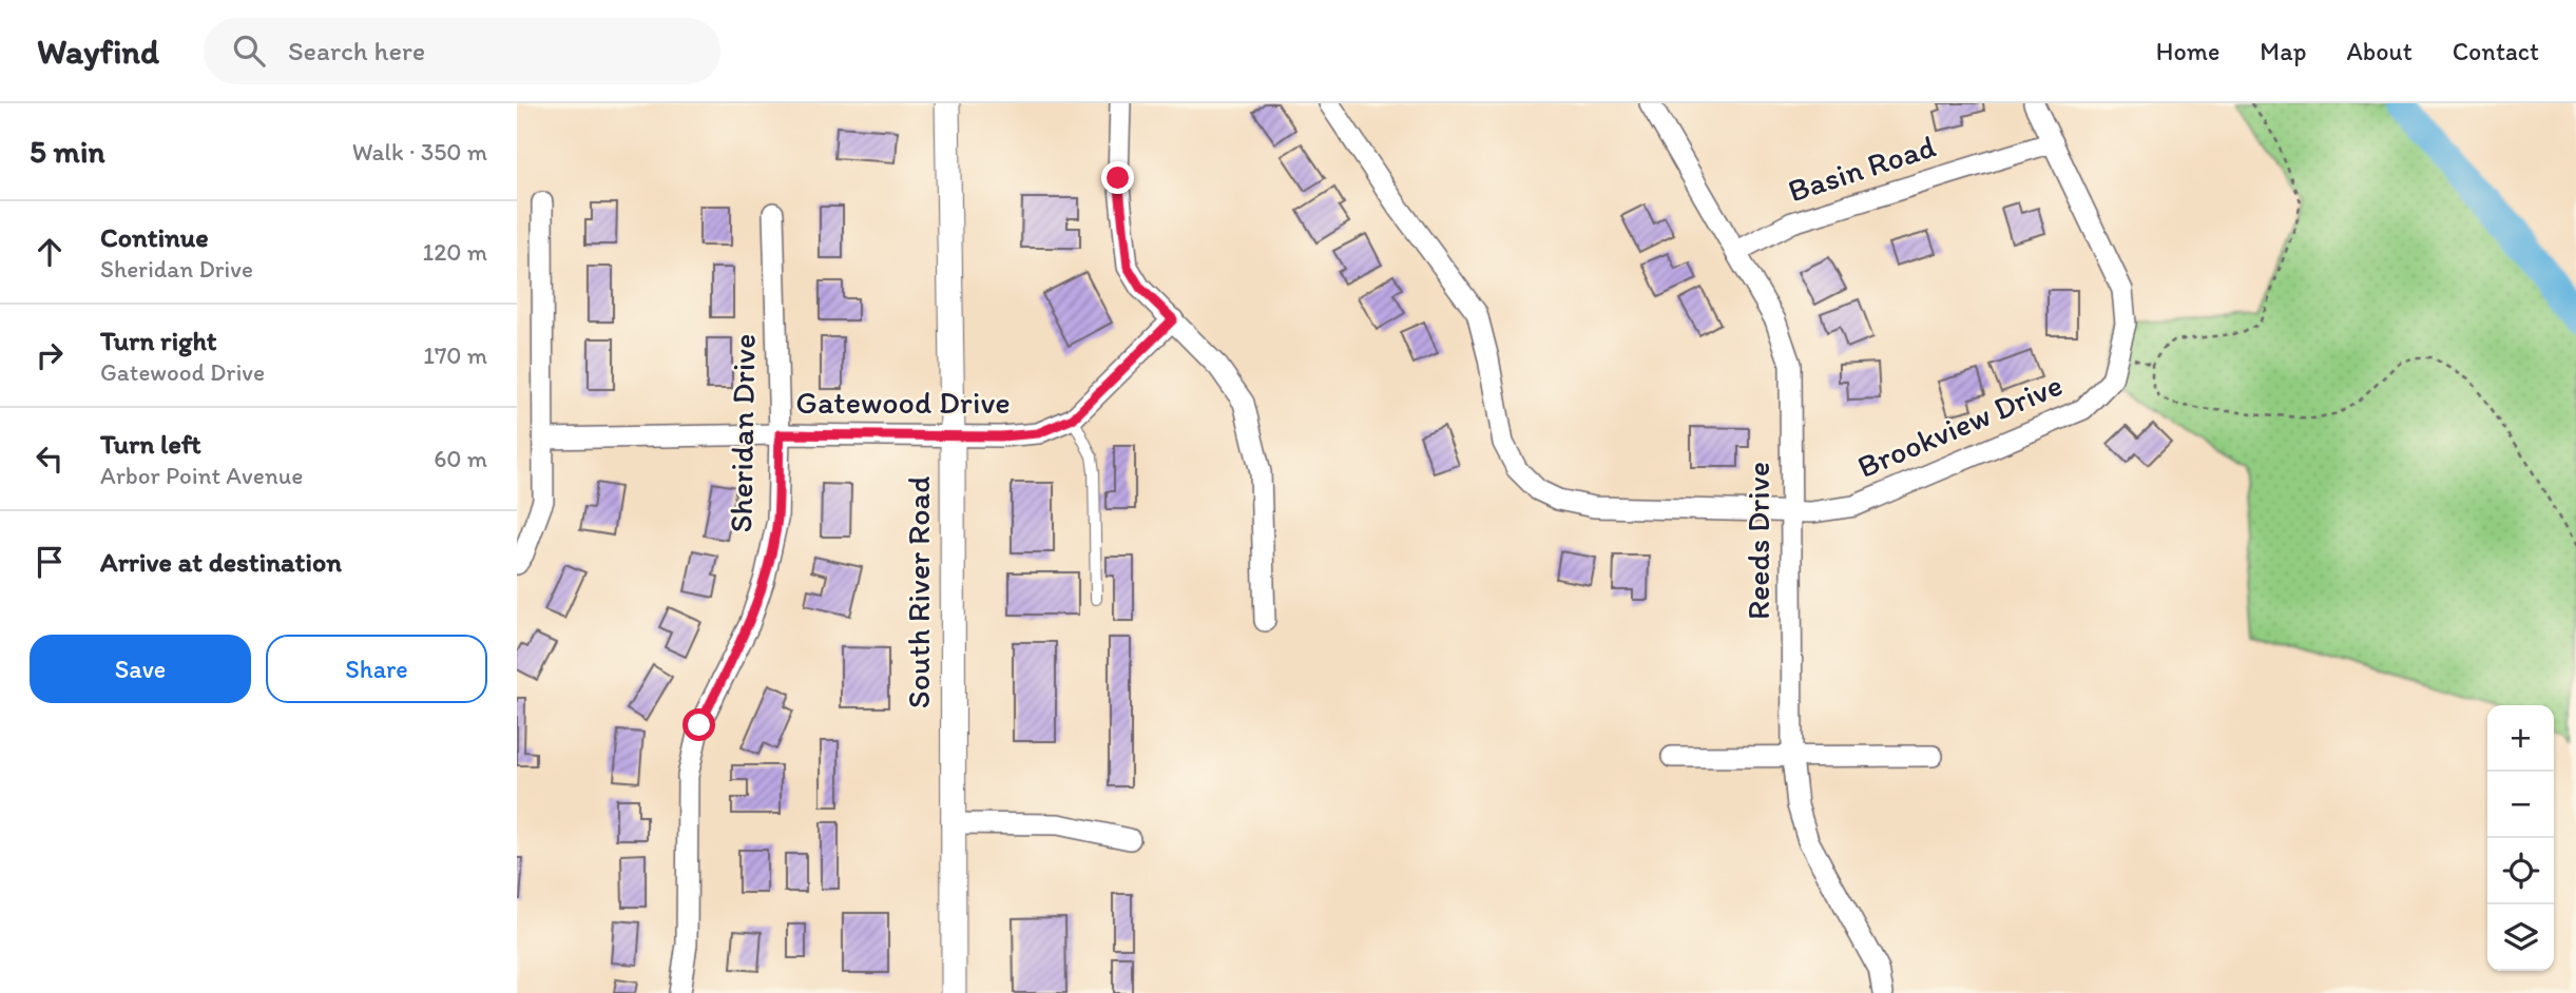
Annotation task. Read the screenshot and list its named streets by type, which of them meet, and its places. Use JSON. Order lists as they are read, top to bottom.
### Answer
{
  "streets": {
    "street": [
      "Basin Road",
      "Gatewood Drive",
      "Brookview Drive",
      "Sheridan Drive",
      "Reeds Drive",
      "South River Road"
    ]
  },
  "crossings": [
    ["Basin Road", "Brookview Drive"],
    ["Basin Road", "Reeds Drive"],
    ["Gatewood Drive", "Sheridan Drive"],
    ["Gatewood Drive", "South River Road"],
    ["Brookview Drive", "Reeds Drive"]
  ],
  "page": {
    "header": "Wayfind",
    "search": "Search here",
    "nav": [
      "Home",
      "Map",
      "About",
      "Contact"
    ],
    "heading": ["5 min", "Walk · 350 m"],
    "list": [
      ["Continue", "Sheridan Drive", "120 m"],
      ["Turn right", "Gatewood Drive", "170 m"],
      ["Turn left", "Arbor Point Avenue", "60 m"],
      "Arrive at destination"
    ],
    "buttons": ["Save", "Share"],
    "map_buttons": ["+", "−"]
  }
}
